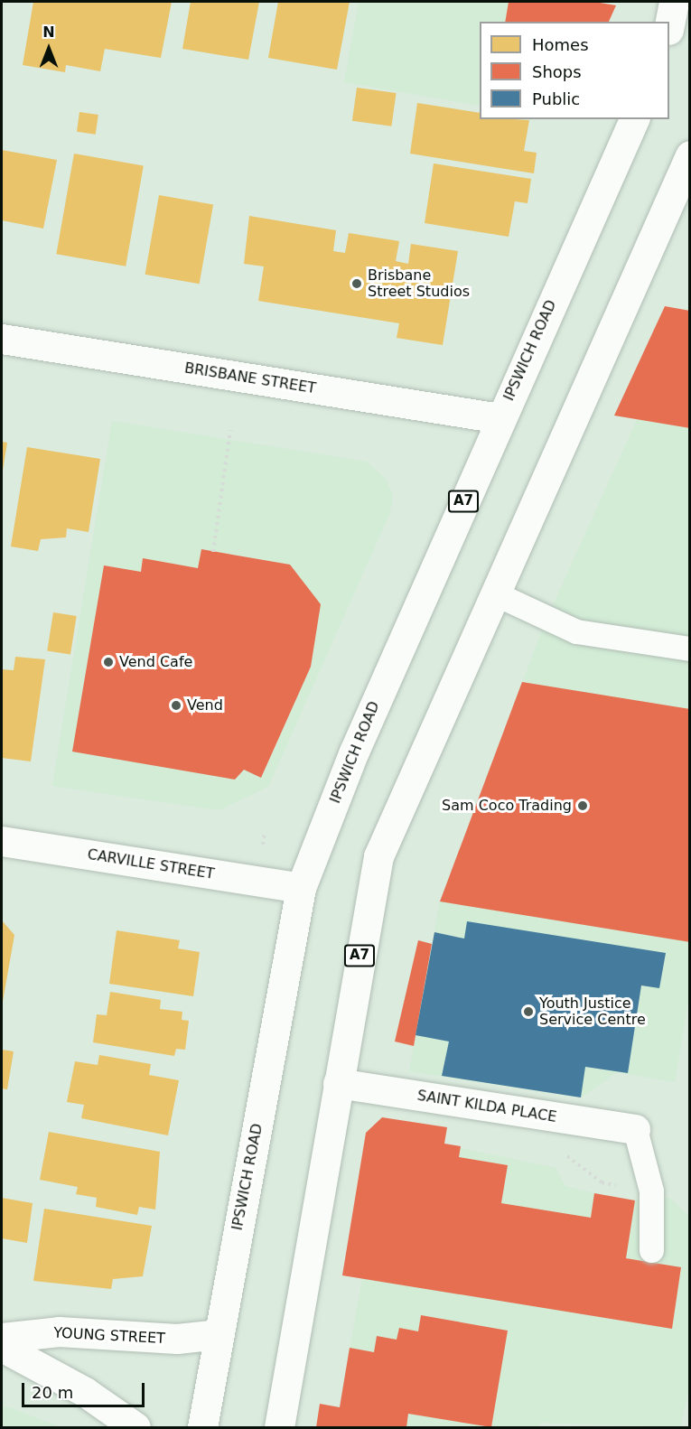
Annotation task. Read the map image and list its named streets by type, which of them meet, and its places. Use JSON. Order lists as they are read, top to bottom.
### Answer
{
  "streets": {
    "main road": [
      "IPSWICH ROAD",
      "BRISBANE STREET",
      "A7",
      "CARVILLE STREET",
      "SAINT KILDA PLACE",
      "YOUNG STREET"
    ]
  },
  "crossings": [
    ["IPSWICH ROAD", "BRISBANE STREET"],
    ["IPSWICH ROAD", "CARVILLE STREET"],
    ["IPSWICH ROAD", "YOUNG STREET"],
    ["A7", "SAINT KILDA PLACE"]
  ],
  "places": [
    "Brisbane Street Studios",
    "Vend Cafe",
    "Vend",
    "Sam Coco Trading",
    "Youth Justice Service Centre"
  ],
  "legend": ["Homes", "Shops", "Public"],
  "scale_bar": "20 m",
  "north": "top"
}
